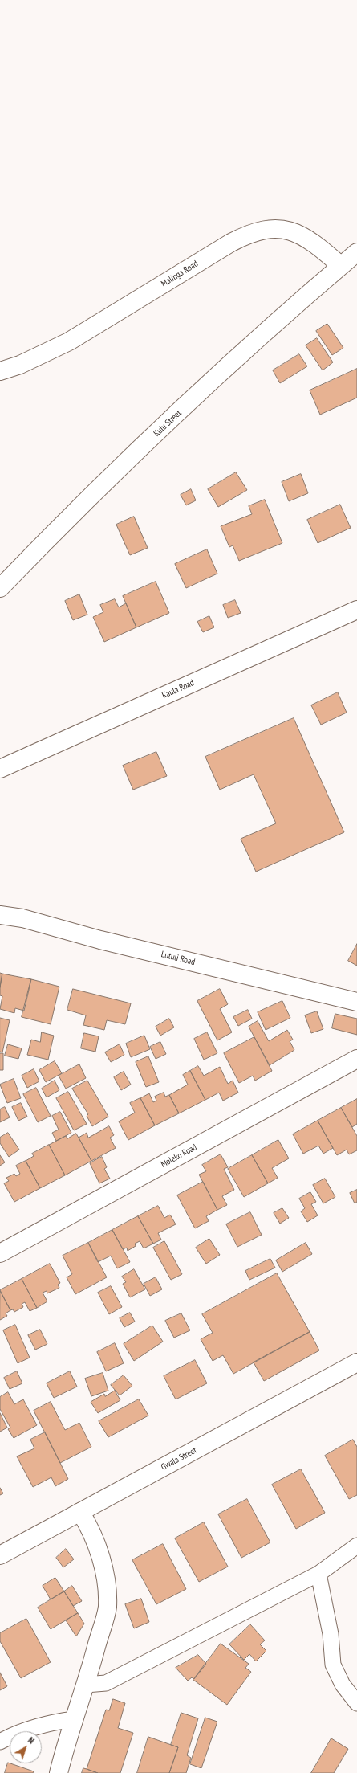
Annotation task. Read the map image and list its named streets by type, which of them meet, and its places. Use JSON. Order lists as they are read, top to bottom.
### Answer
{
  "streets": {
    "street": [
      "Malinga Road",
      "Kulu Street",
      "Kaula Road",
      "Lutuli Road",
      "Moleko Road",
      "Gwala Street"
    ]
  },
  "crossings": [
    ["Malinga Road", "Kulu Street"]
  ],
  "north": "top right"
}
